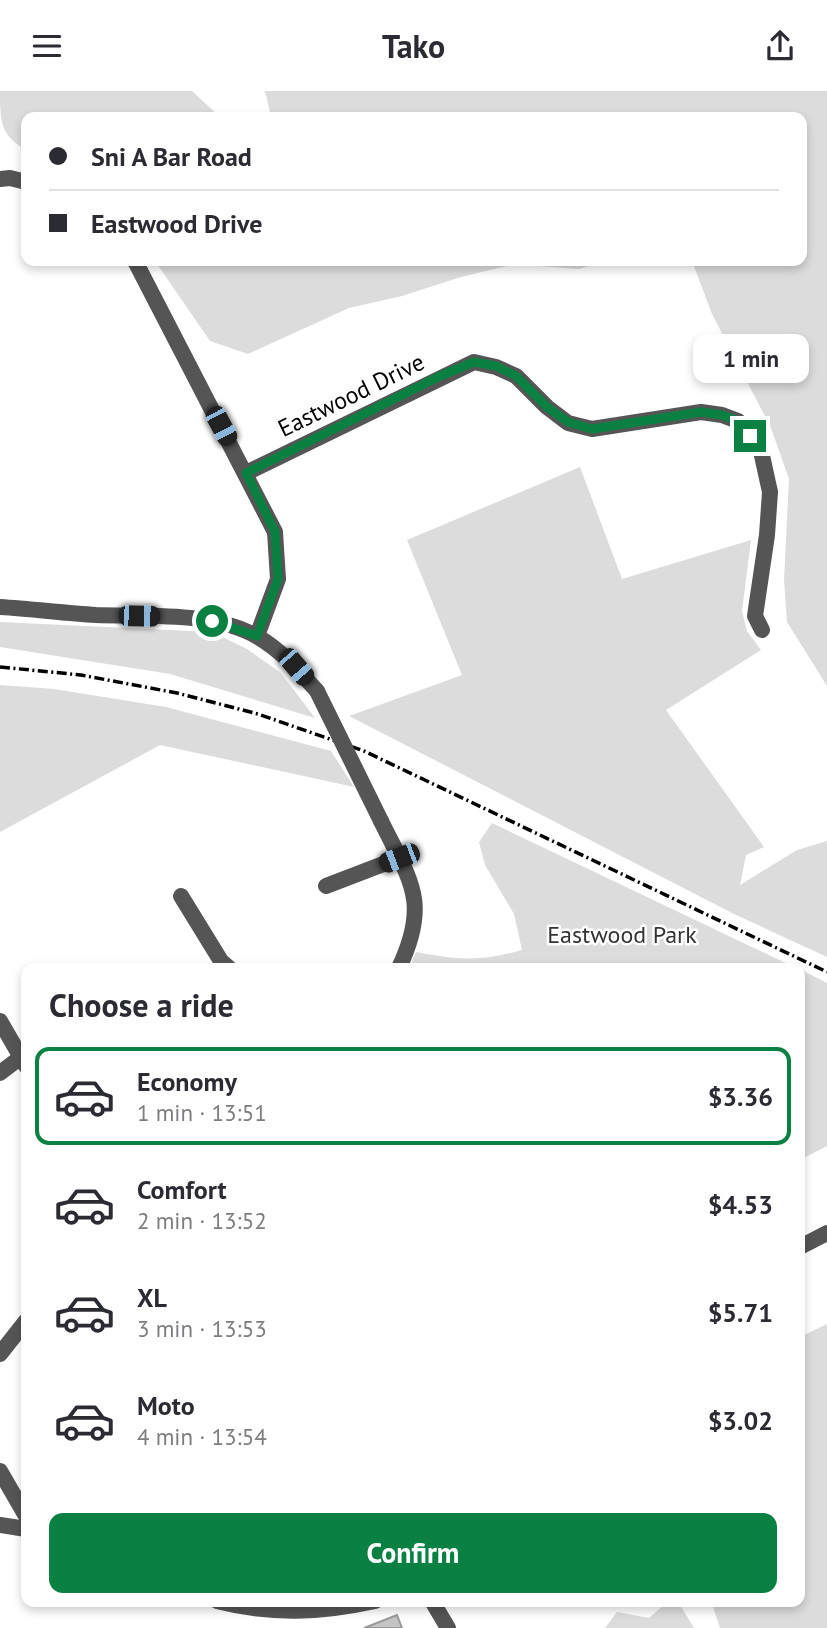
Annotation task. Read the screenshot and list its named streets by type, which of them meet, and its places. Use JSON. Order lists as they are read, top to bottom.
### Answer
{
  "streets": {
    "street": ["Eastwood Drive"]
  },
  "parks": ["Eastwood Park"],
  "page": {
    "header": "Tako",
    "banner": ["Sni A Bar Road", "Eastwood Drive"],
    "bubble": "1 min",
    "heading": "Choose a ride",
    "list": [
      {
        "name": "Economy",
        "note": "1 min · 13:51",
        "value": "$3.36"
      },
      {
        "name": "Comfort",
        "note": "2 min · 13:52",
        "value": "$4.53"
      },
      {
        "name": "XL",
        "note": "3 min · 13:53",
        "value": "$5.71"
      },
      {
        "name": "Moto",
        "note": "4 min · 13:54",
        "value": "$3.02"
      }
    ],
    "buttons": "Confirm"
  }
}
